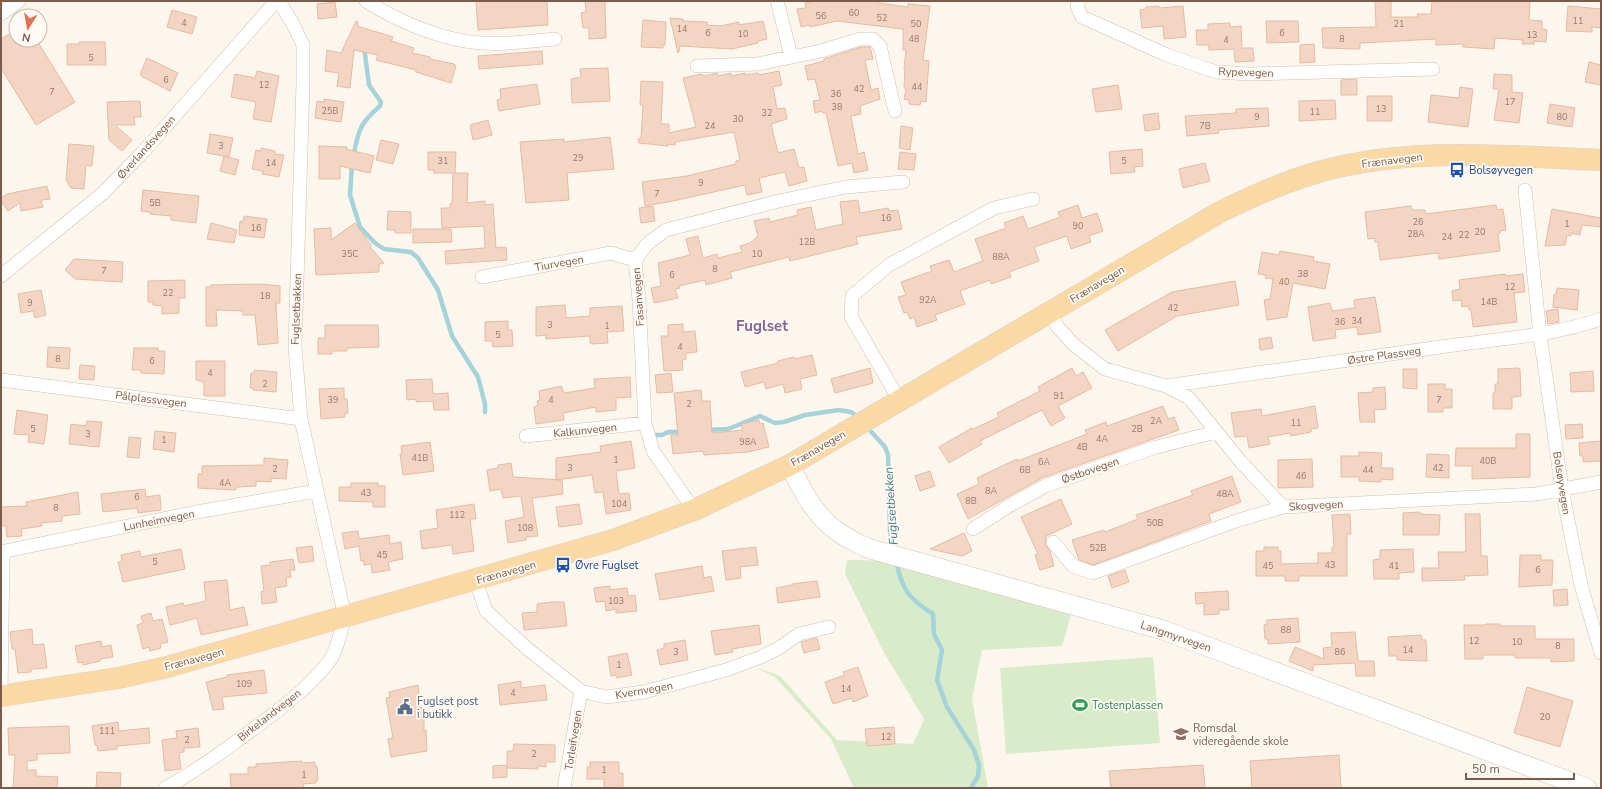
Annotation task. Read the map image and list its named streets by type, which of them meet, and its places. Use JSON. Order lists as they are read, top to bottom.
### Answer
{
  "streets": {
    "main road": ["Frænavegen", "Langmyrvegen"],
    "street": [
      "Rypevegen",
      "Øverlandsvegen",
      "Tiurvegen",
      "Fasanvegen",
      "Fuglsetbakken",
      "Østre Plassveg",
      "Pålplassvegen",
      "Kalkunvegen",
      "Østbovegen",
      "Bolsøyvegen",
      "Skogvegen",
      "Lunheimvegen",
      "Kvernvegen",
      "Birkelandvegen",
      "Torleifvegen"
    ]
  },
  "crossings": [
    ["Frænavegen", "Fasanvegen"],
    ["Frænavegen", "Fuglsetbakken"],
    ["Frænavegen", "Lunheimvegen"],
    ["Frænavegen", "Langmyrvegen"],
    ["Frænavegen", "Kvernvegen"],
    ["Frænavegen", "Birkelandvegen"],
    ["Tiurvegen", "Fasanvegen"],
    ["Fasanvegen", "Kalkunvegen"],
    ["Fuglsetbakken", "Pålplassvegen"],
    ["Fuglsetbakken", "Lunheimvegen"],
    ["Fuglsetbakken", "Birkelandvegen"],
    ["Østre Plassveg", "Bolsøyvegen"],
    ["Bolsøyvegen", "Skogvegen"],
    ["Kvernvegen", "Torleifvegen"]
  ],
  "districts": ["Fuglset"],
  "water": ["Fuglsetbekken"],
  "places": {
    "bus stop": ["Bolsøyvegen", "Øvre Fuglset"],
    "sports": ["Tostenplassen"],
    "public building": ["Fuglset post i butikk"],
    "school or university": ["Romsdal videregående skole"]
  },
  "house_numbers": [
    "60",
    "56",
    "52",
    "11",
    "4",
    "50",
    "21",
    "14",
    "6",
    "6",
    "10",
    "13",
    "48",
    "8",
    "4",
    "5",
    "6",
    "12",
    "44",
    "42",
    "7",
    "36",
    "17",
    "38",
    "13",
    "25B",
    "11",
    "32",
    "9",
    "80",
    "30",
    "24",
    "7B",
    "3",
    "29",
    "31",
    "5",
    "14",
    "9",
    "7",
    "5B",
    "16",
    "26",
    "1",
    "90",
    "16",
    "20",
    "28A",
    "22",
    "24",
    "12B",
    "35C",
    "10",
    "88A",
    "8",
    "7",
    "38",
    "6",
    "40",
    "12",
    "22",
    "18",
    "92A",
    "14B",
    "9",
    "42",
    "34",
    "36",
    "3",
    "1",
    "5",
    "4",
    "8",
    "6",
    "4",
    "2",
    "91",
    "39",
    "4",
    "7",
    "2",
    "2A",
    "11",
    "5",
    "2B",
    "3",
    "4A",
    "1",
    "98A",
    "4B",
    "41B",
    "1",
    "40B",
    "6A",
    "3",
    "42",
    "2",
    "6B",
    "44",
    "46",
    "4A",
    "8A",
    "43",
    "48A",
    "6",
    "8B",
    "104",
    "8",
    "112",
    "50B",
    "108",
    "52B",
    "45",
    "5",
    "43",
    "45",
    "41",
    "6",
    "103",
    "88",
    "12",
    "10",
    "8",
    "14",
    "3",
    "86",
    "1",
    "109",
    "14",
    "4",
    "20",
    "111",
    "12",
    "2",
    "2",
    "1",
    "1"
  ],
  "scale_bar": "50 m",
  "north": "bottom"
}
